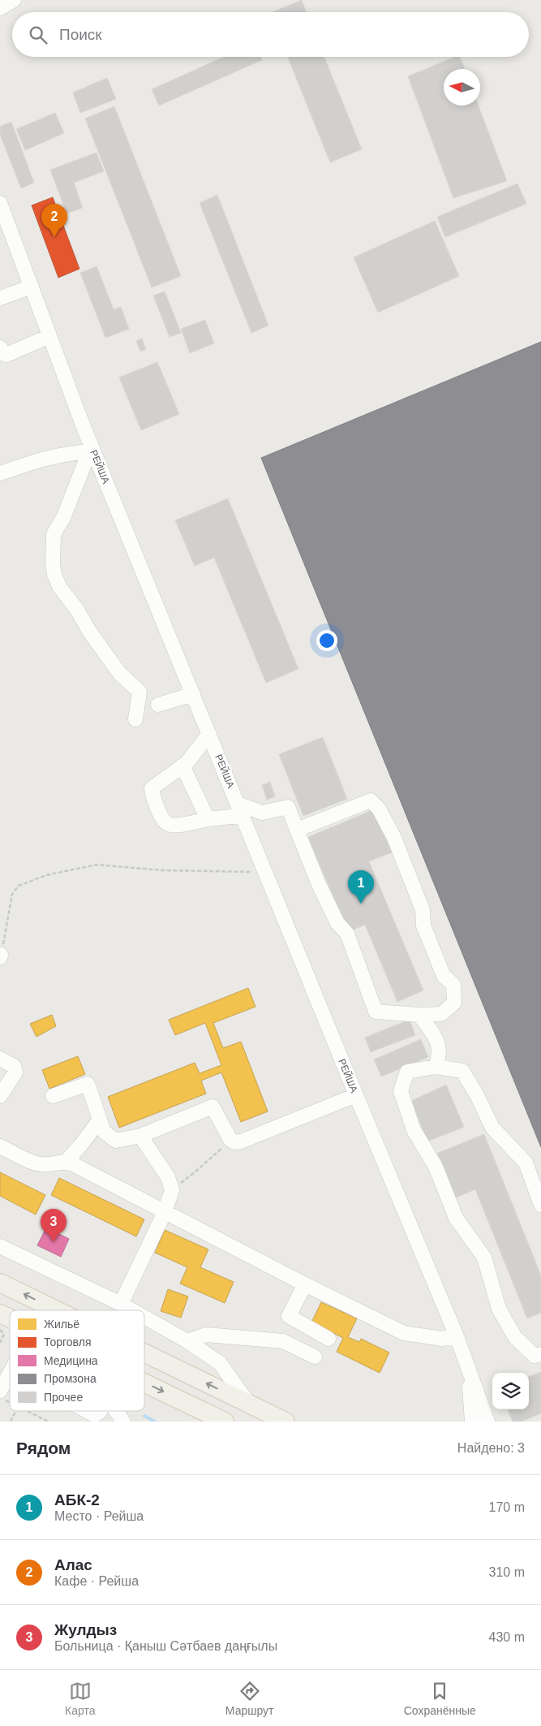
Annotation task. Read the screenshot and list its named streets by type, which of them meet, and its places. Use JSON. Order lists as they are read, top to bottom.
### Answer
{
  "streets": {
    "street": ["РЕЙША"]
  },
  "legend": [
    "Жильё",
    "Торговля",
    "Медицина",
    "Промзона",
    "Прочее"
  ],
  "north": "left",
  "page": {
    "search": "Поиск",
    "pins": ["2", "1", "3"],
    "heading": ["Рядом", "Найдено: 3"],
    "list": [
      {
        "mark": "1",
        "name": "АБК-2",
        "note": "Место · Рейша",
        "value": "170 m"
      },
      {
        "mark": "2",
        "name": "Алас",
        "note": "Кафе · Рейша",
        "value": "310 m"
      },
      {
        "mark": "3",
        "name": "Жулдыз",
        "note": "Больница · Қаныш Сәтбаев даңғылы",
        "value": "430 m"
      }
    ],
    "nav": ["Карта", "Маршрут", "Сохранённые"]
  }
}
